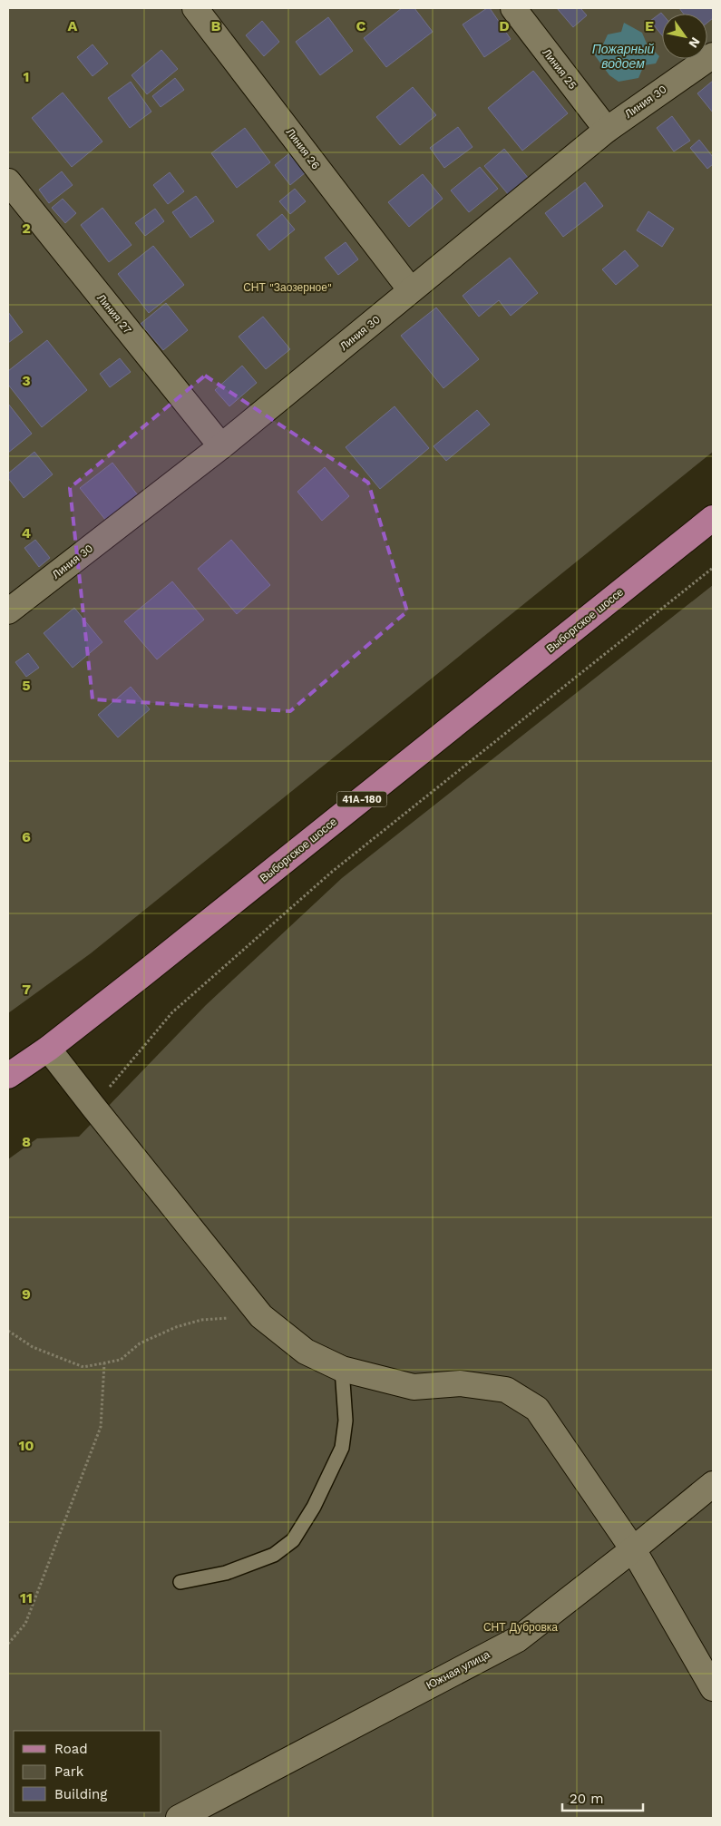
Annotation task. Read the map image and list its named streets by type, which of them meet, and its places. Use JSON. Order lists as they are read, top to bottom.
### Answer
{
  "streets": {
    "main road": ["Выборгское шоссе", "41А-180"],
    "street": [
      "Линия 25",
      "Линия 30",
      "Линия 26",
      "Линия 27",
      "Южная улица"
    ]
  },
  "crossings": [
    ["Линия 25", "Линия 30"],
    ["Линия 30", "Линия 26"],
    ["Линия 30", "Линия 27"]
  ],
  "water": ["Пожарный водоем"],
  "parks": ["СНТ \"Заозерное\"", "СНТ Дубровка"],
  "legend": ["Road", "Park", "Building"],
  "scale_bar": "20 m",
  "north": "bottom right",
  "grid": {
    "columns": [
      "A",
      "B",
      "C",
      "D",
      "E"
    ],
    "rows": [
      "1",
      "2",
      "3",
      "4",
      "5",
      "6",
      "7",
      "8",
      "9",
      "10",
      "11"
    ]
  }
}
